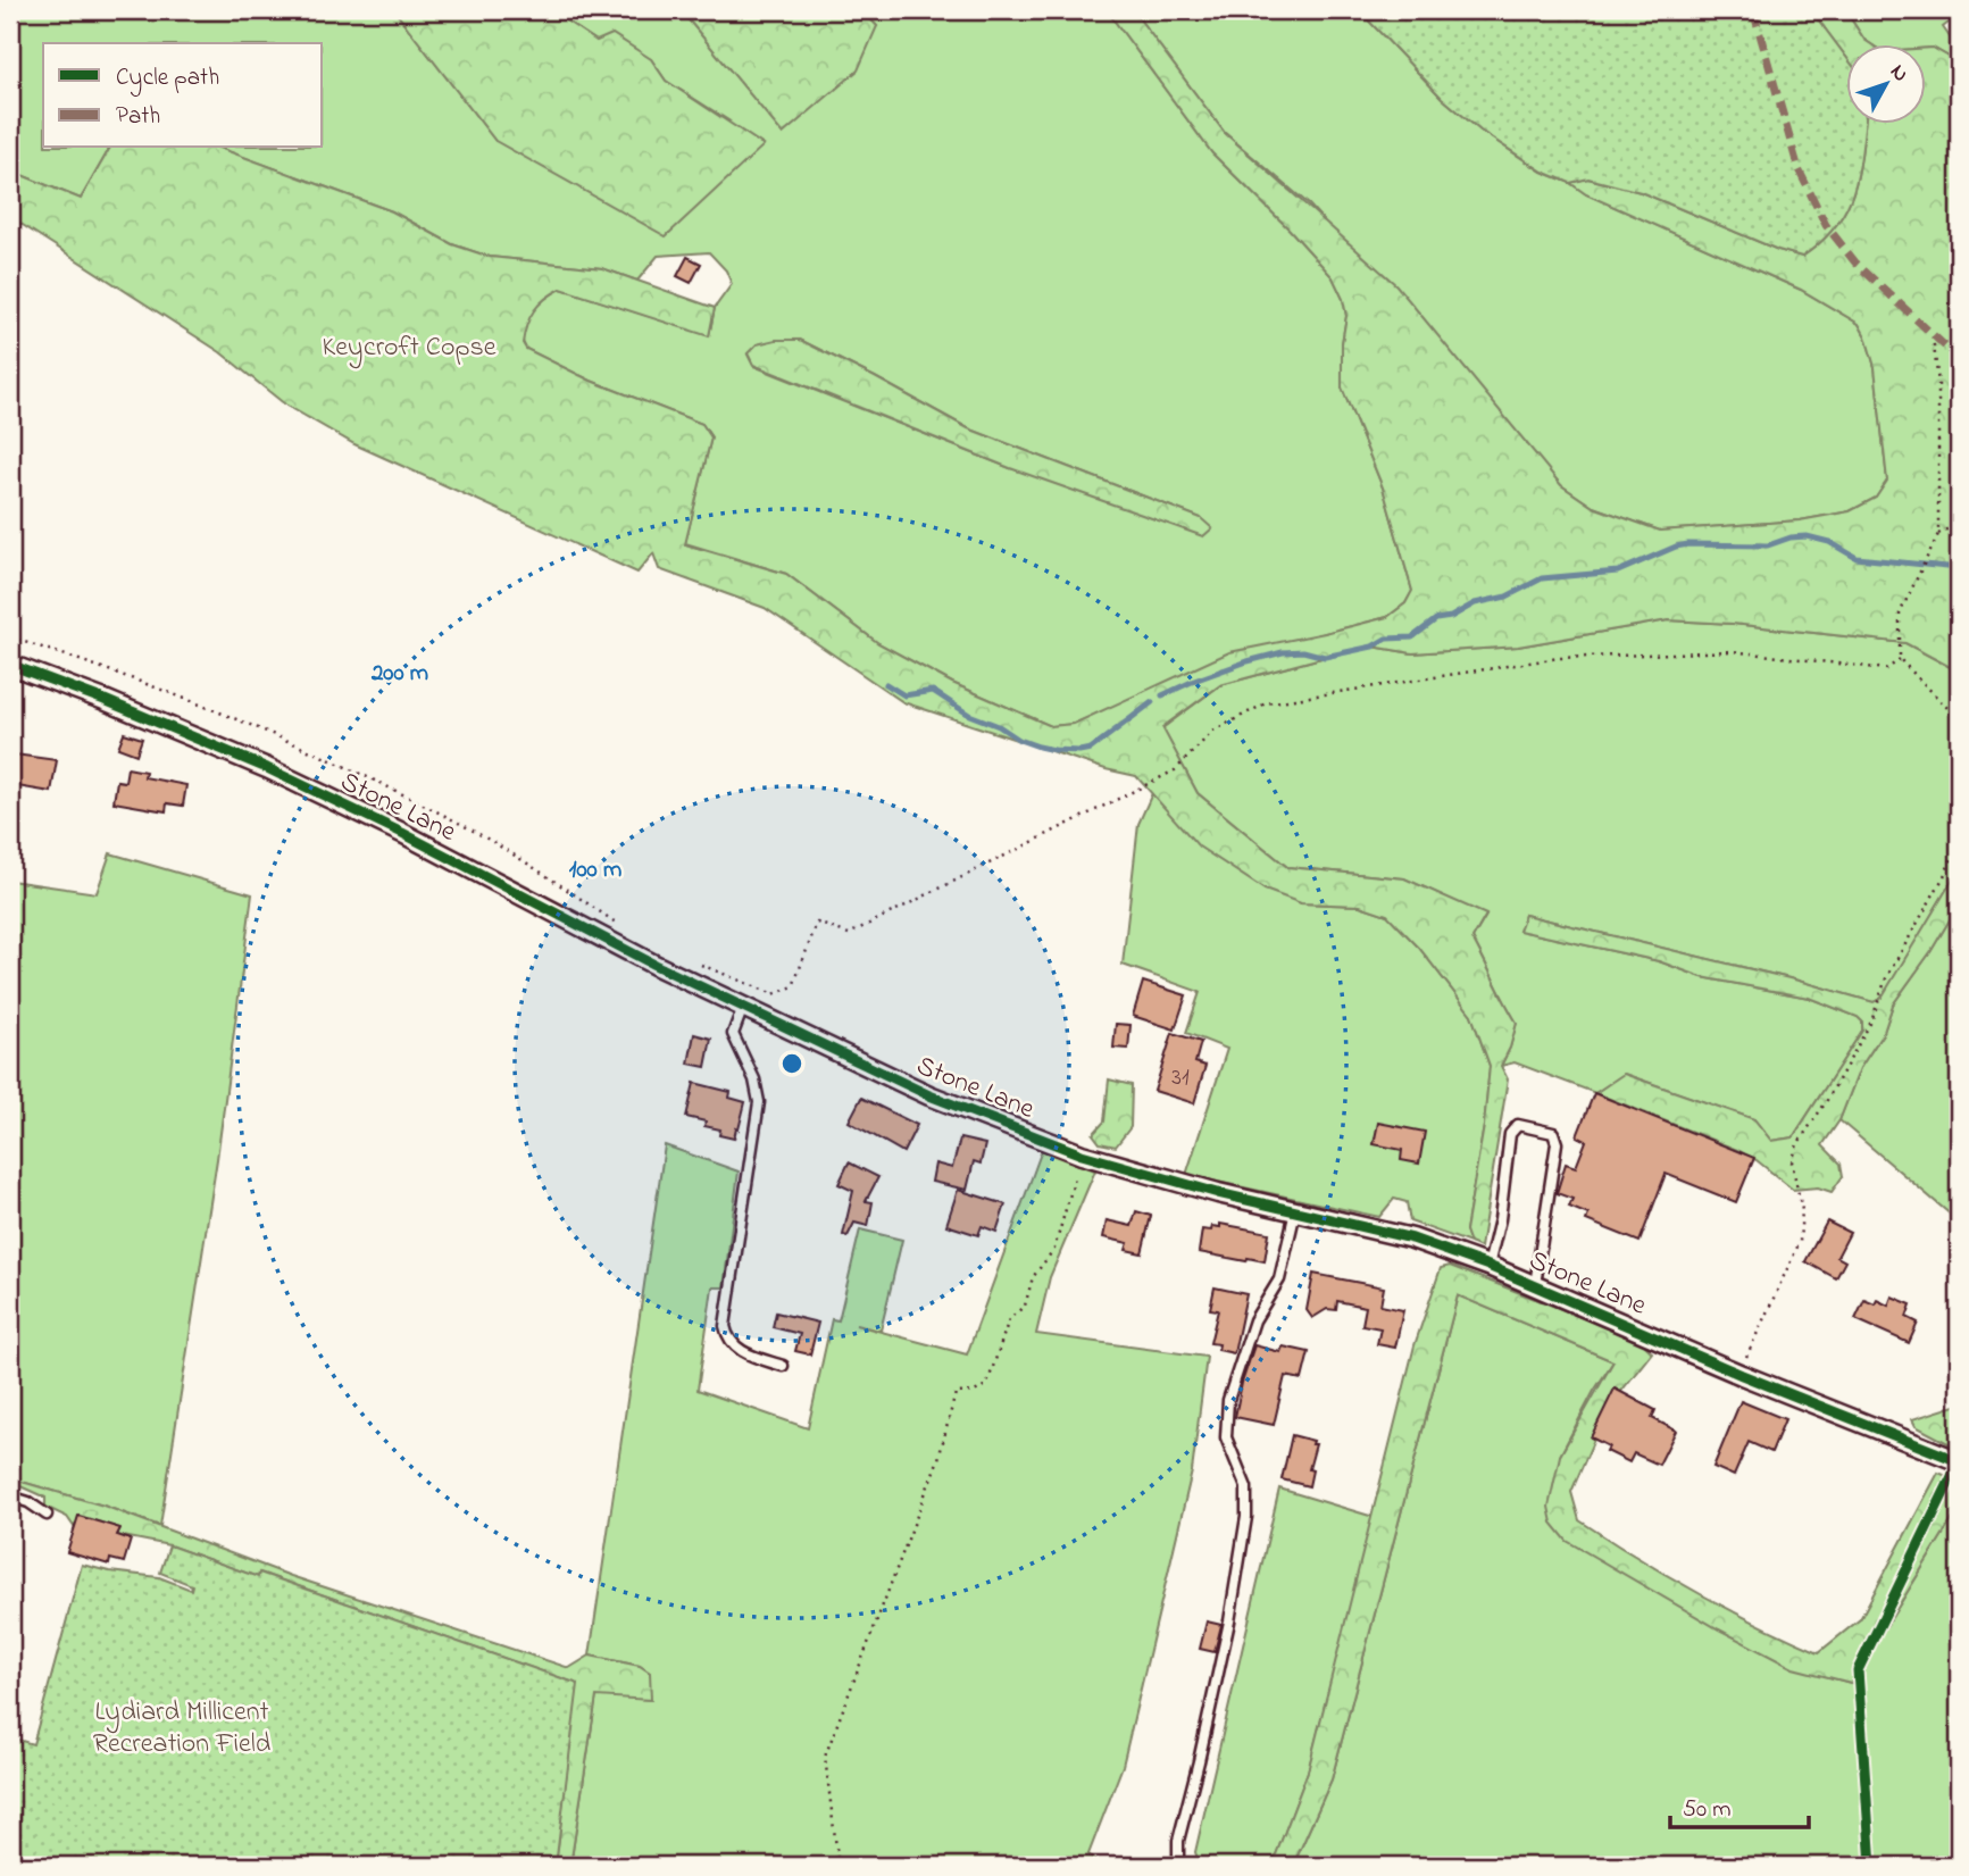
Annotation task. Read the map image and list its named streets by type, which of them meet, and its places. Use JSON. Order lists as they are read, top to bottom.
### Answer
{
  "streets": {
    "street": ["Stone Lane"]
  },
  "parks": ["Keycroft Copse", "Lydiard Millicent Recreation Field"],
  "house_numbers": ["31"],
  "legend": ["Cycle path", "Path"],
  "scale_bar": "50 m",
  "north": "top right",
  "rings": ["200 m", "100 m"]
}
